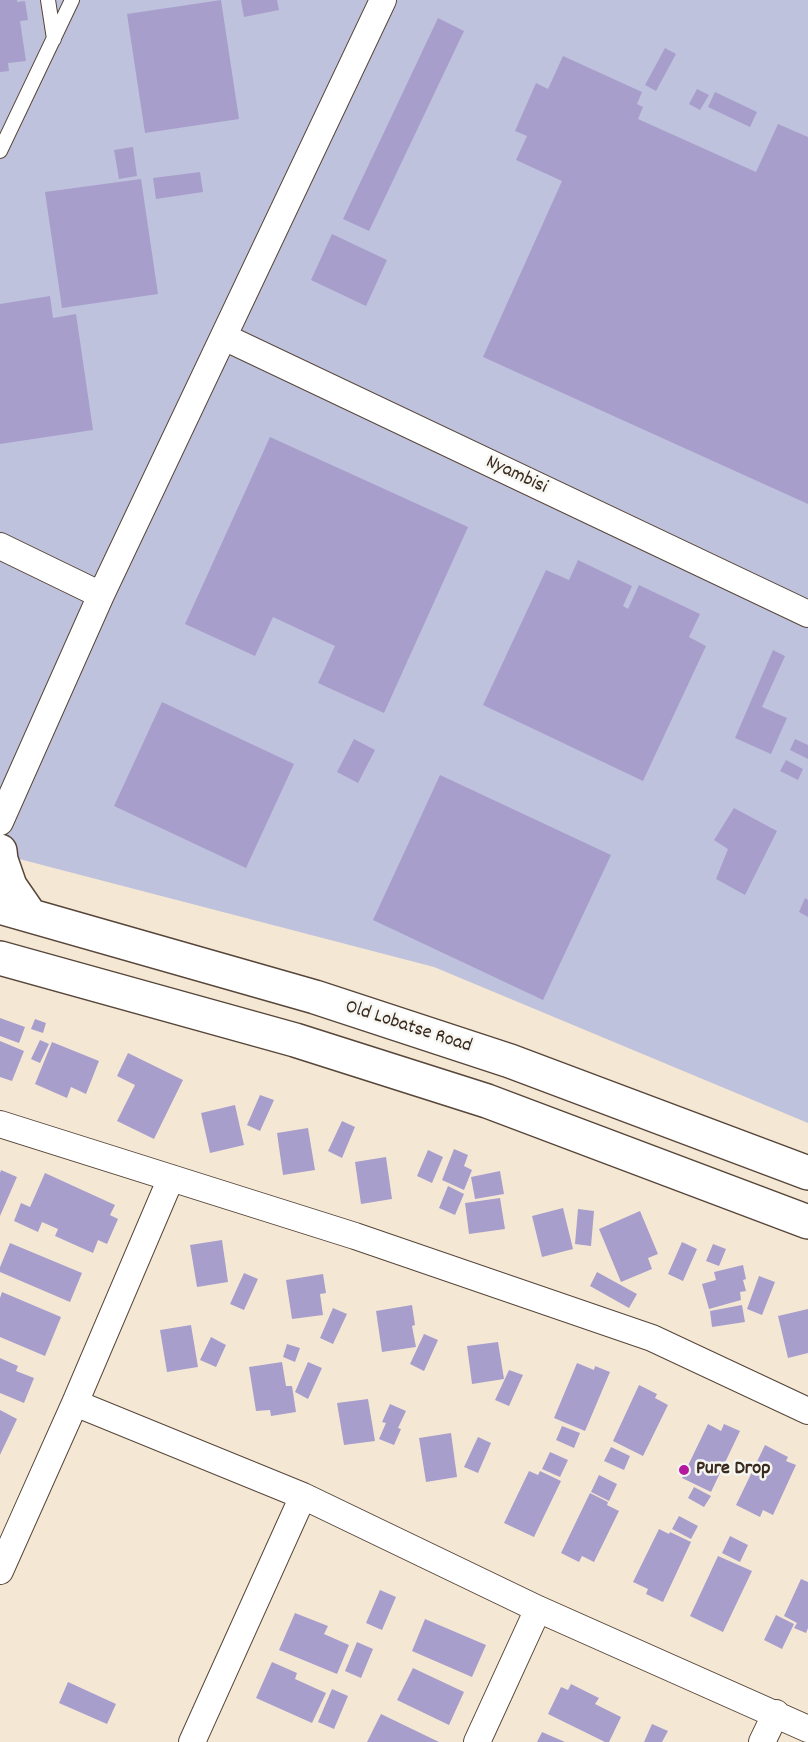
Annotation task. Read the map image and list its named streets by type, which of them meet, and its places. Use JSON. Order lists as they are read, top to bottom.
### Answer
{
  "streets": {
    "main road": ["Old Lobatse Road"],
    "street": ["Nyambisi"]
  },
  "places": ["Pure Drop"]
}
